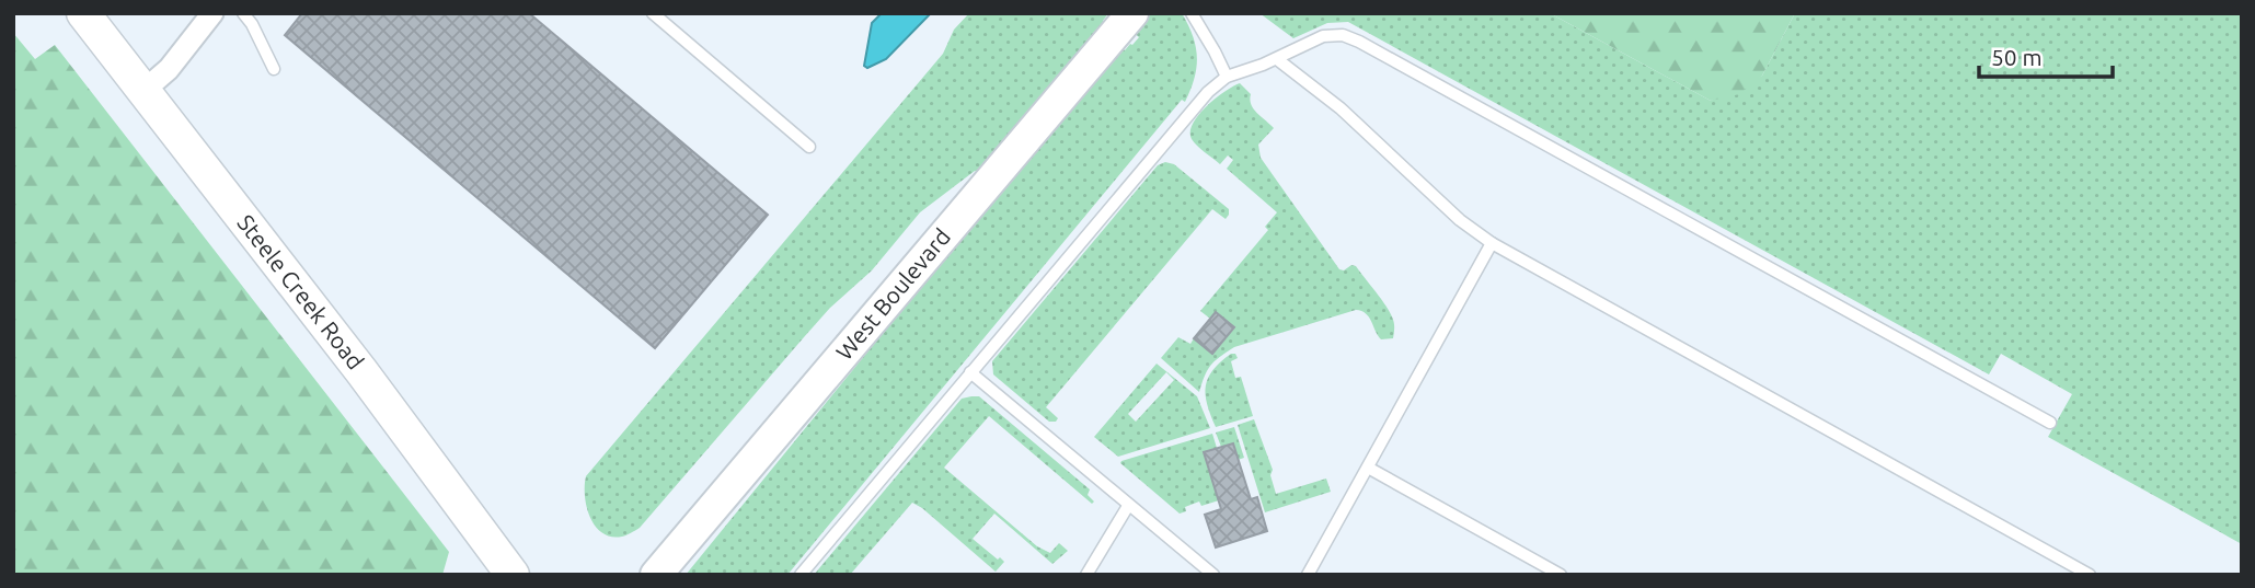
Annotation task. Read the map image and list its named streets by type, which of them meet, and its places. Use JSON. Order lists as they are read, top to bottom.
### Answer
{
  "streets": {
    "main road": ["Steele Creek Road"],
    "street": ["West Boulevard"]
  },
  "scale_bar": "50 m"
}
